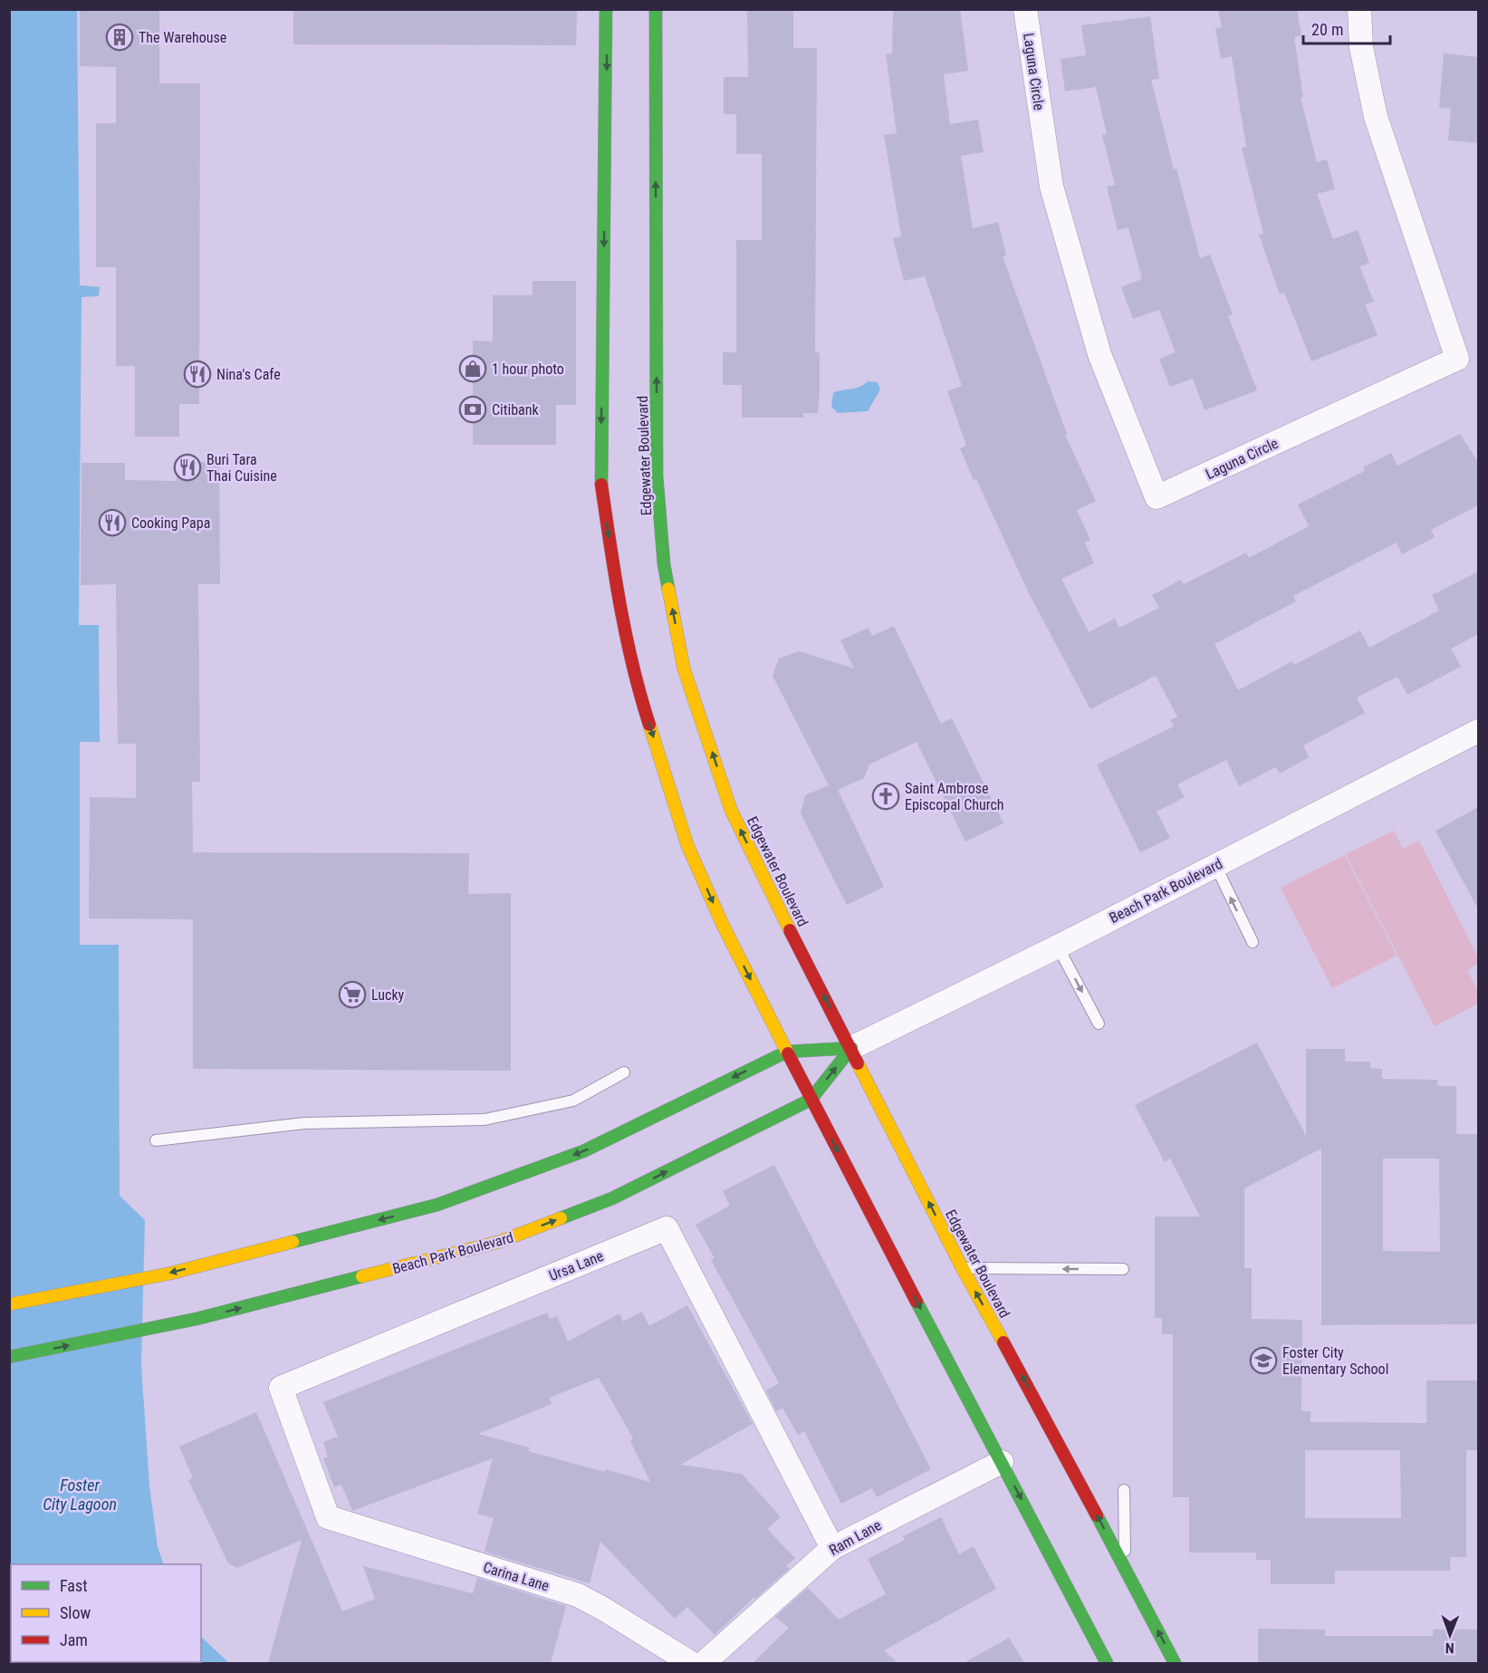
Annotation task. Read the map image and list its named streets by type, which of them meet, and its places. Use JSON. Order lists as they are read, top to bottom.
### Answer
{
  "streets": {
    "main road": ["Edgewater Boulevard", "Beach Park Boulevard"],
    "street": [
      "Laguna Circle",
      "Ursa Lane",
      "Ram Lane",
      "Carina Lane"
    ]
  },
  "crossings": [
    ["Edgewater Boulevard", "Beach Park Boulevard"],
    ["Ursa Lane", "Ram Lane"],
    ["Ursa Lane", "Carina Lane"]
  ],
  "water": ["Foster City Lagoon"],
  "places": {
    "building": ["The Warehouse"],
    "shop": ["1 hour photo"],
    "restaurant": ["Nina's Cafe", "Buri Tara Thai Cuisine", "Cooking Papa"],
    "bank": ["Citibank"],
    "church": ["Saint Ambrose Episcopal Church"],
    "supermarket": ["Lucky"],
    "school or university": ["Foster City Elementary School"]
  },
  "legend": ["Fast", "Slow", "Jam"],
  "scale_bar": "20 m",
  "north": "bottom"
}
